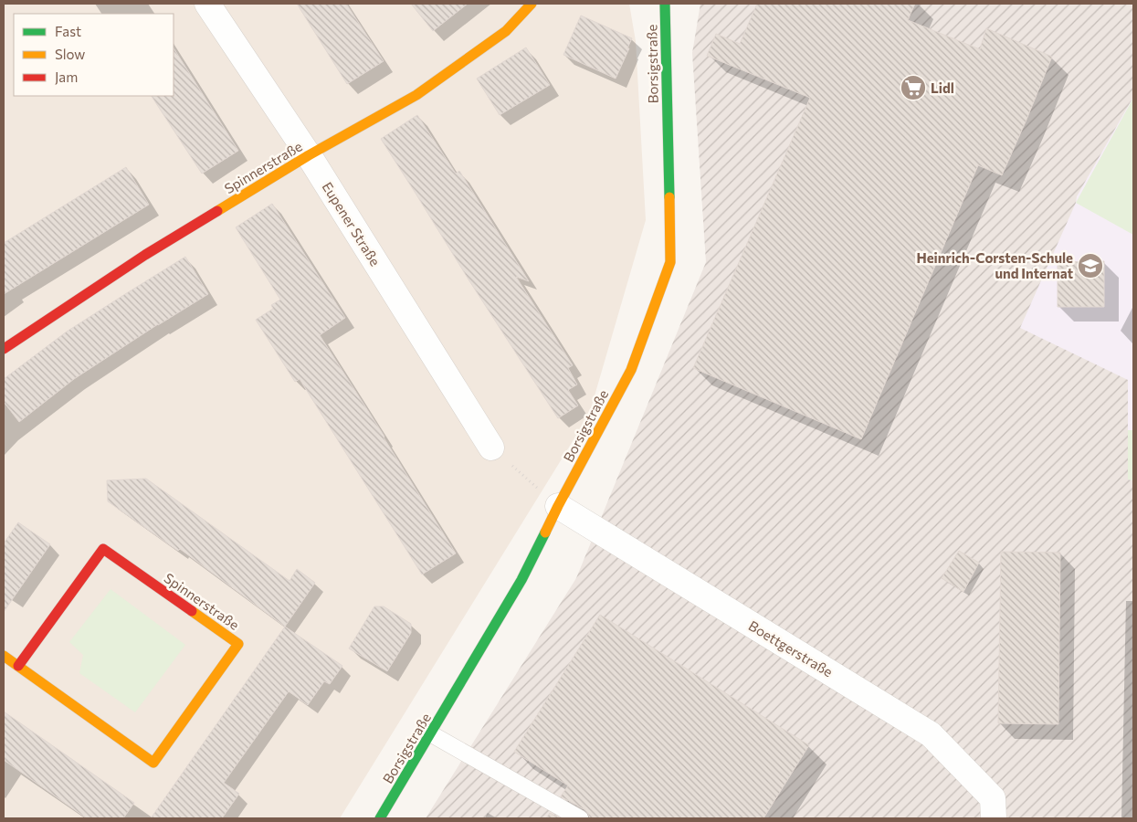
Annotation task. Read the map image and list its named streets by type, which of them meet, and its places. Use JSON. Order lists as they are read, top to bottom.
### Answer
{
  "streets": {
    "street": [
      "Borsigstraße",
      "Spinnerstraße",
      "Eupener Straße",
      "Boettgerstraße"
    ]
  },
  "crossings": [
    ["Borsigstraße", "Boettgerstraße"],
    ["Spinnerstraße", "Eupener Straße"]
  ],
  "places": {
    "supermarket": ["Lidl"],
    "school or university": ["Heinrich-Corsten-Schule und Internat"]
  },
  "legend": ["Fast", "Slow", "Jam"]
}
